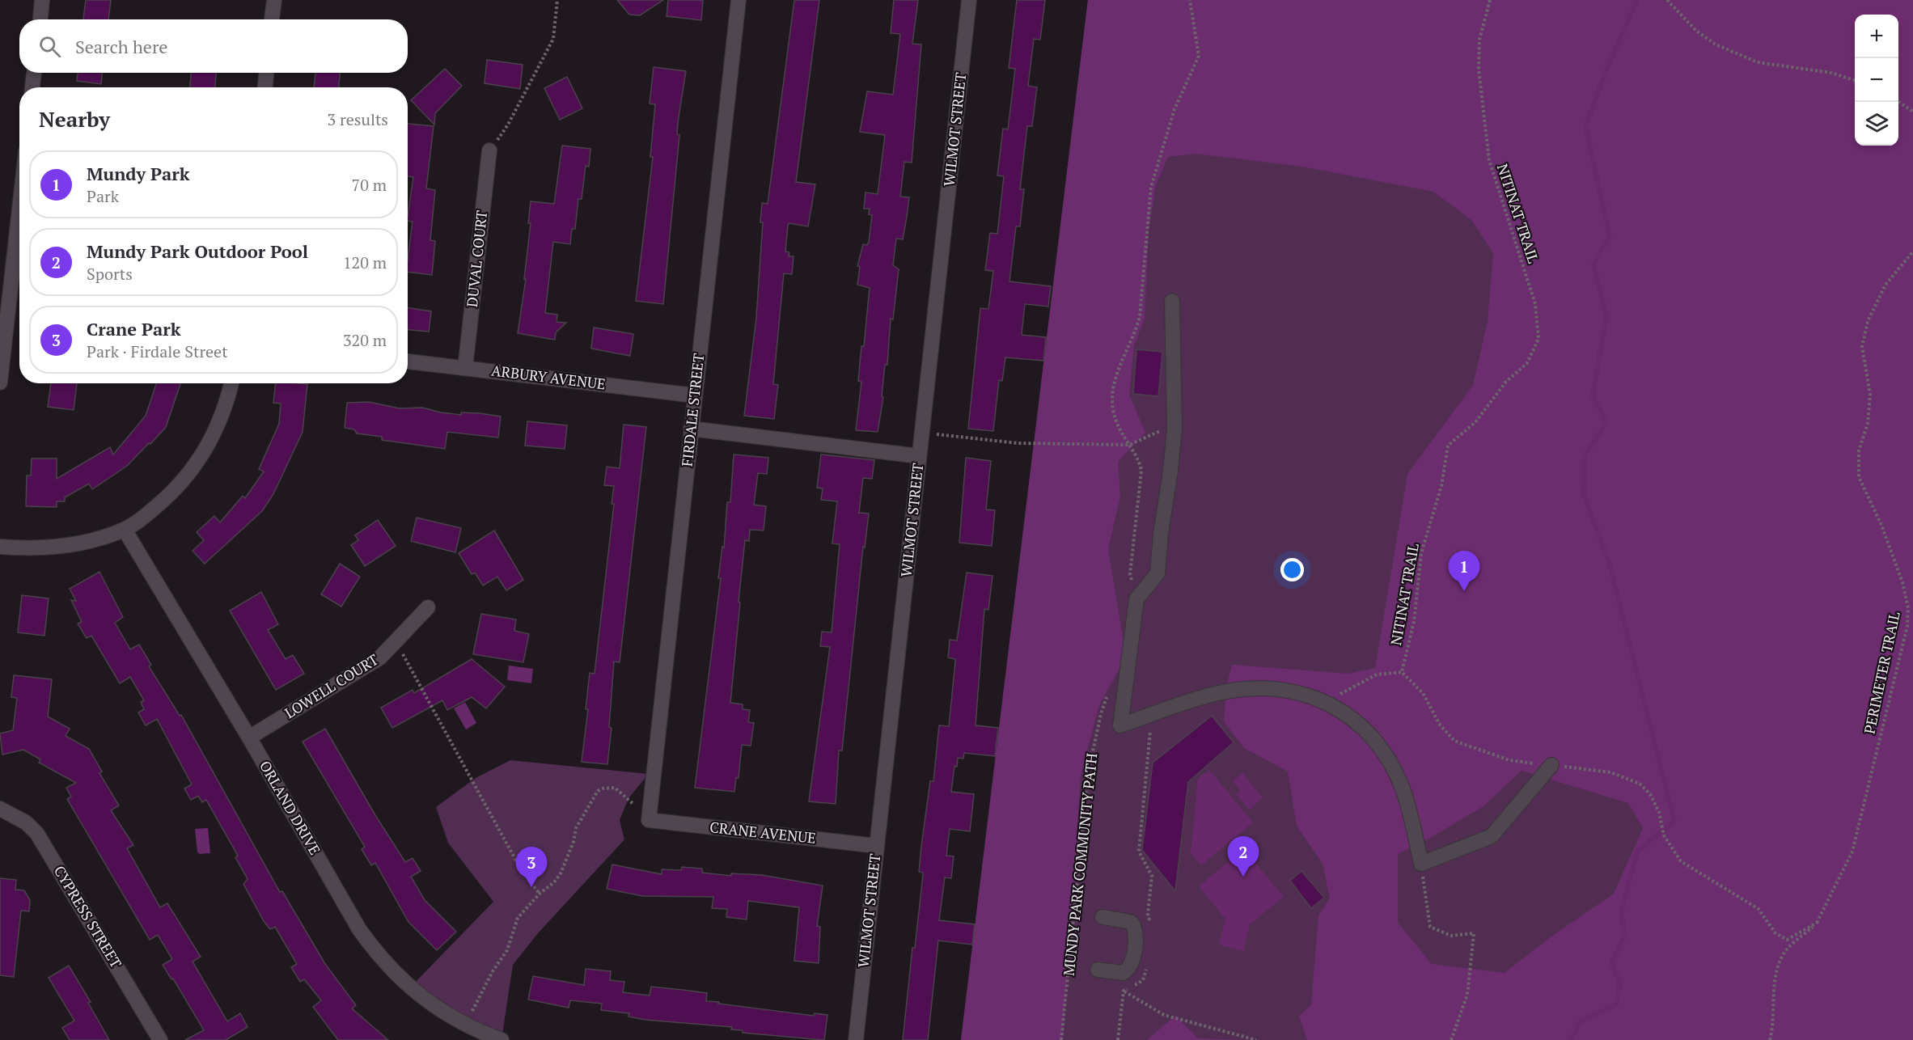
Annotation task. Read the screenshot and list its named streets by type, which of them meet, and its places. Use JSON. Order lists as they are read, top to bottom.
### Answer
{
  "streets": {
    "street": [
      "WILMOT STREET",
      "DUVAL COURT",
      "ARBURY AVENUE",
      "FIRDALE STREET",
      "LOWELL COURT",
      "ORLAND DRIVE",
      "CRANE AVENUE",
      "CYPRESS STREET"
    ],
    "path": ["NITINAT TRAIL", "PERIMETER TRAIL", "MUNDY PARK COMMUNITY PATH"]
  },
  "crossings": [
    ["WILMOT STREET", "CRANE AVENUE"],
    ["DUVAL COURT", "ARBURY AVENUE"],
    ["ARBURY AVENUE", "FIRDALE STREET"],
    ["FIRDALE STREET", "CRANE AVENUE"],
    ["LOWELL COURT", "ORLAND DRIVE"]
  ],
  "page": {
    "map_buttons": ["+", "−"],
    "search": "Search here",
    "heading": ["Nearby", "3 results"],
    "list": [
      {
        "mark": "1",
        "name": "Mundy Park",
        "note": "Park",
        "value": "70 m"
      },
      {
        "mark": "2",
        "name": "Mundy Park Outdoor Pool",
        "note": "Sports",
        "value": "120 m"
      },
      {
        "mark": "3",
        "name": "Crane Park",
        "note": "Park · Firdale Street",
        "value": "320 m"
      }
    ],
    "pins": ["1", "2", "3"]
  }
}
